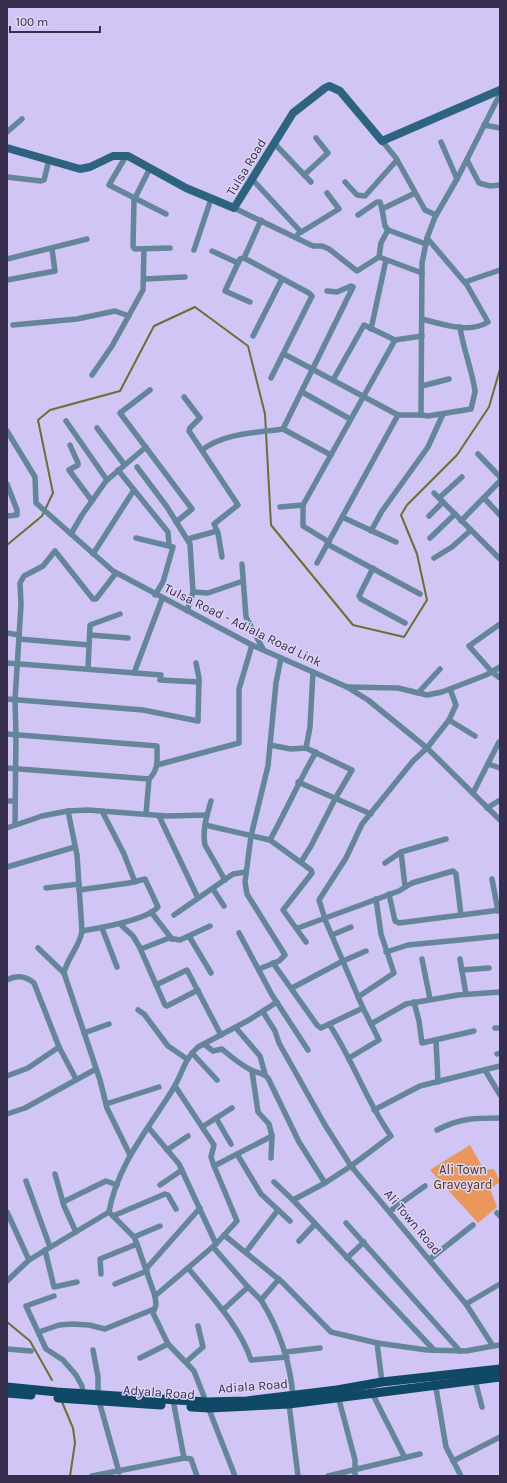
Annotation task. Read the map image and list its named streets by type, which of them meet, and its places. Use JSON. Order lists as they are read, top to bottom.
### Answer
{
  "streets": {
    "main road": ["Tulsa Road", "Adiala Road", "Adyala Road"],
    "street": ["Tulsa Road - Adiala Road Link", "Ali Town Road"]
  },
  "crossings": [
    ["Adiala Road", "Adyala Road"]
  ],
  "parks": ["Ali Town Graveyard"],
  "scale_bar": "100 m"
}
